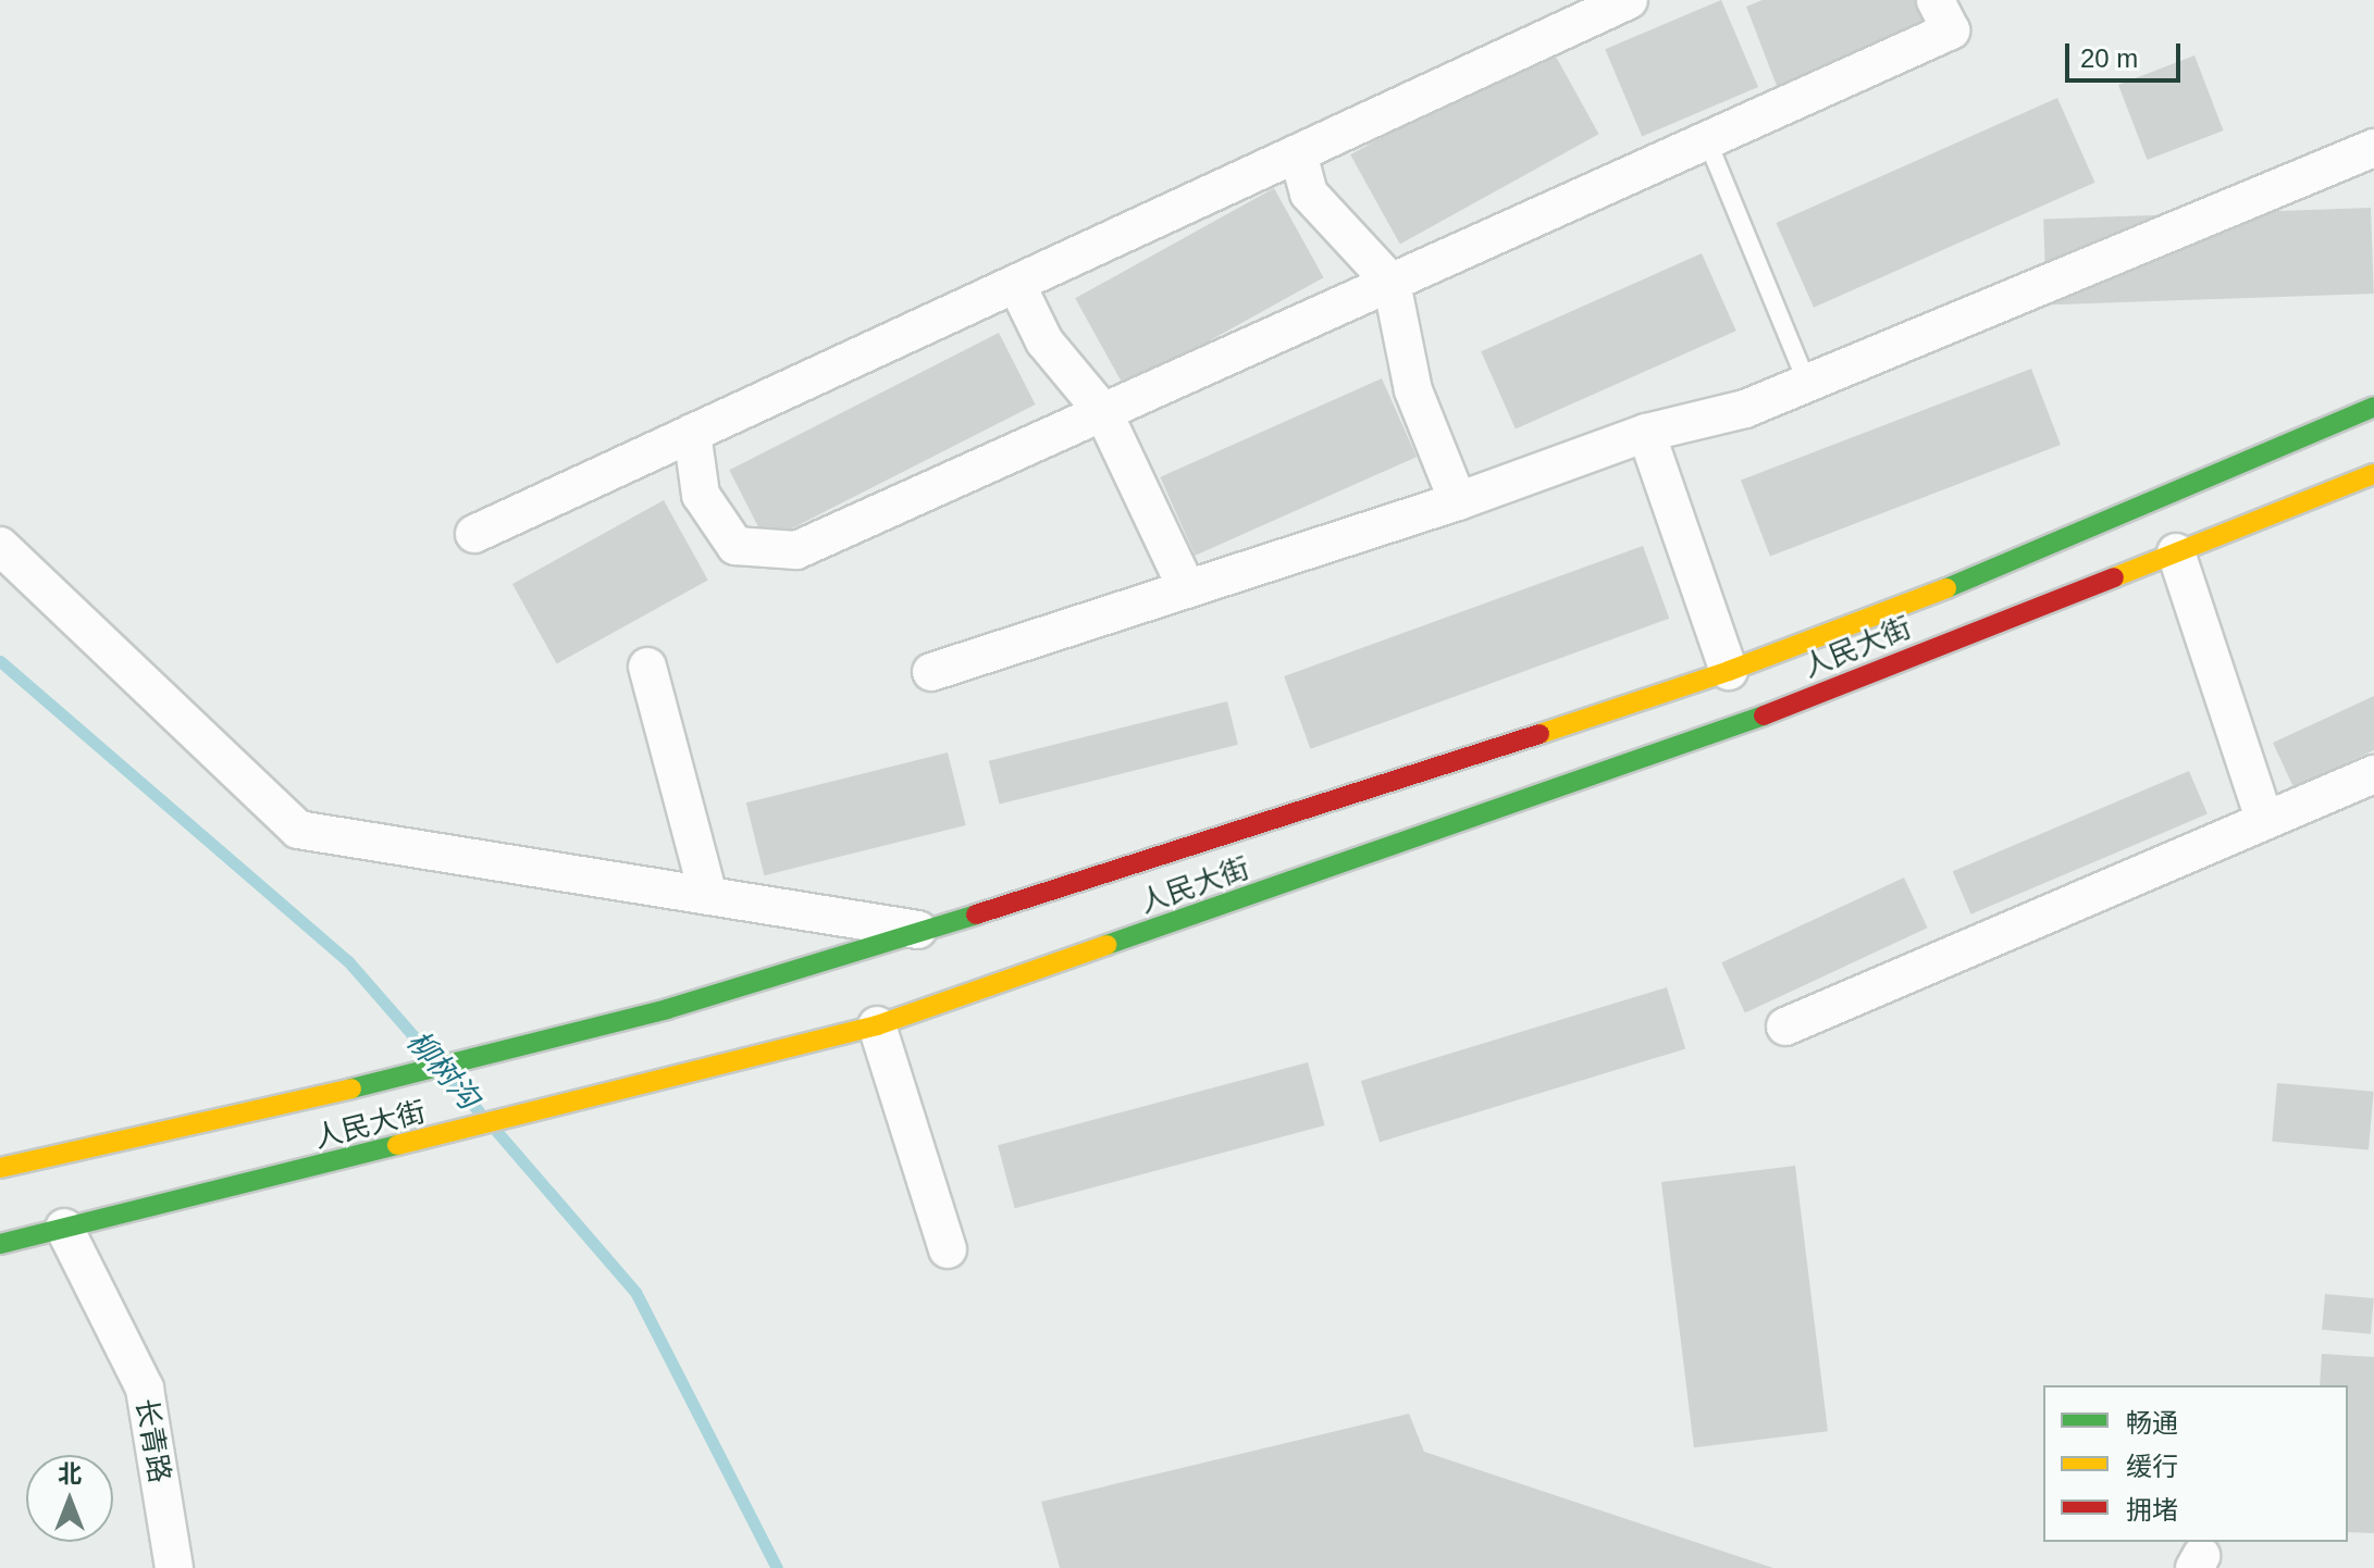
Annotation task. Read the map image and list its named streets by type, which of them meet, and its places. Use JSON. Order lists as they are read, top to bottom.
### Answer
{
  "streets": {
    "street": ["人民大街", "长青路"]
  },
  "crossings": [
    ["人民大街", "长青路"]
  ],
  "water": ["柳树沟"],
  "legend": ["畅通", "缓行", "拥堵"],
  "scale_bar": "20 m",
  "north": "top"
}
